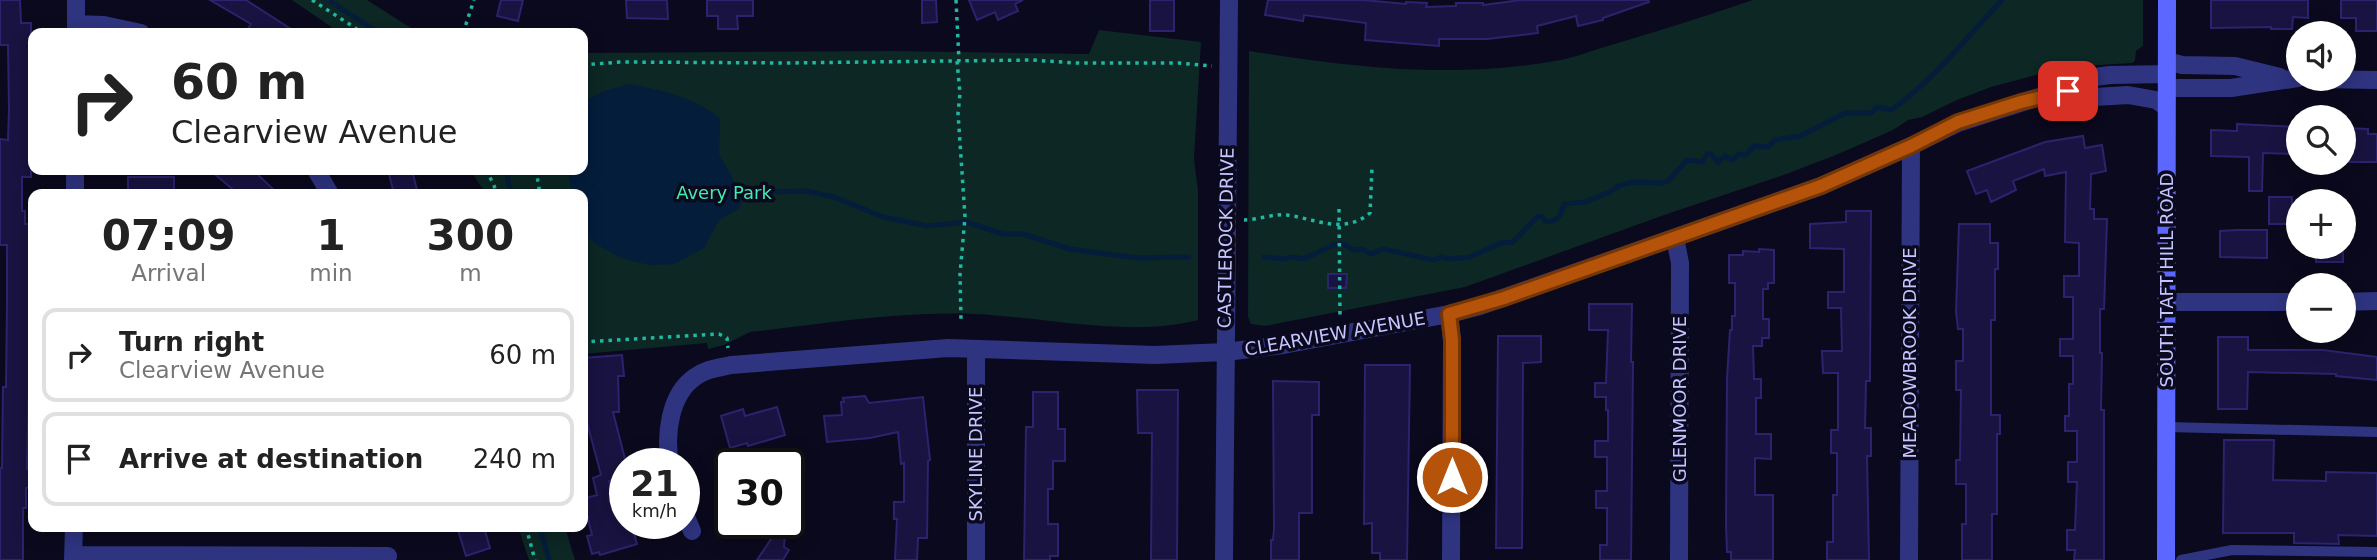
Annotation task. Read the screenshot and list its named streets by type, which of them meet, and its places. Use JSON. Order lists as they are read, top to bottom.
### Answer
{
  "streets": {
    "main road": ["SOUTH TAFT HILL ROAD"],
    "street": [
      "CASTLEROCK DRIVE",
      "CLEARVIEW AVENUE",
      "MEADOWBROOK DRIVE",
      "GLENMOOR DRIVE",
      "SKYLINE DRIVE"
    ]
  },
  "crossings": [
    ["CASTLEROCK DRIVE", "CLEARVIEW AVENUE"],
    ["SOUTH TAFT HILL ROAD", "CLEARVIEW AVENUE"],
    ["CLEARVIEW AVENUE", "MEADOWBROOK DRIVE"],
    ["CLEARVIEW AVENUE", "GLENMOOR DRIVE"],
    ["CLEARVIEW AVENUE", "SKYLINE DRIVE"]
  ],
  "parks": ["Avery Park"],
  "page": {
    "map_buttons": ["+", "−"],
    "turn": ["60 m", "Clearview Avenue"],
    "eta": [
      "07:09",
      "Arrival",
      "1",
      "min",
      "300",
      "m"
    ],
    "list": [
      {
        "name": "Turn right",
        "note": "Clearview Avenue",
        "value": "60 m"
      },
      {
        "name": "Arrive at destination",
        "value": "240 m"
      }
    ],
    "speed": "21 km/h",
    "limit": "30"
  }
}
